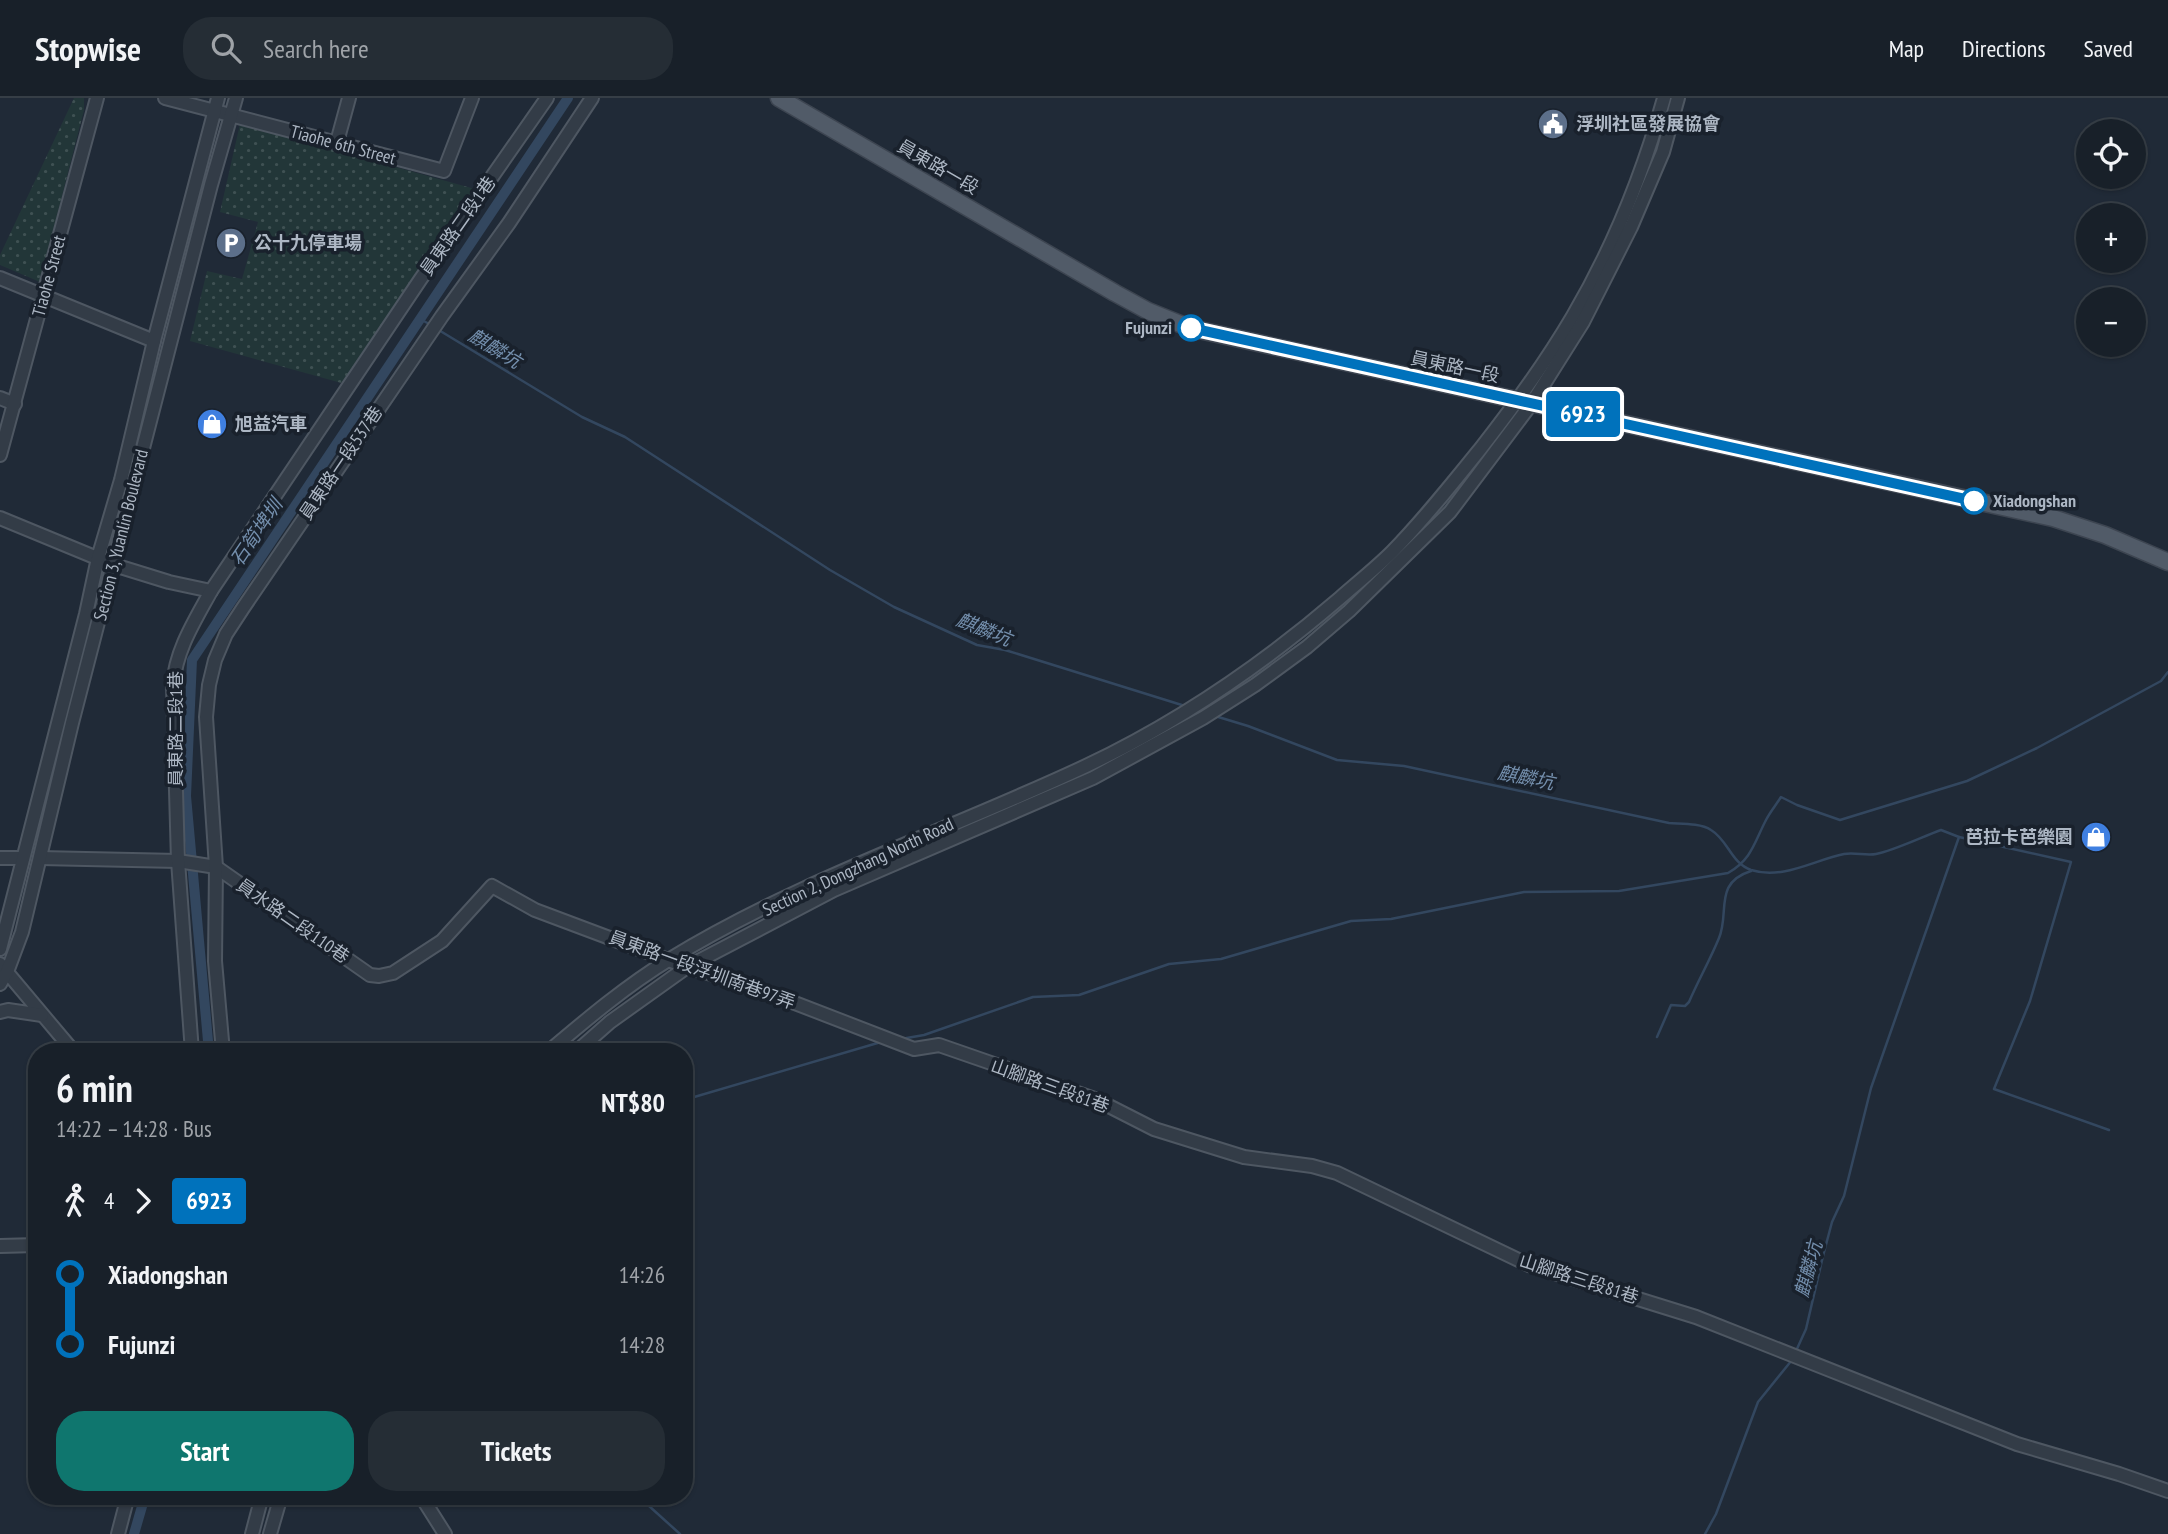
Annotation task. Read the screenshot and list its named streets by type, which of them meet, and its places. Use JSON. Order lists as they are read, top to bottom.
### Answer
{
  "streets": {
    "main road": ["員東路一段"],
    "street": [
      "Tiaohe 6th Street",
      "員東路二段1巷",
      "Tiaohe Street",
      "員東路一段537巷",
      "Section 3, Yuanlin Boulevard",
      "Section 2, Dongzhang North Road",
      "員水路二段110巷",
      "員東路一段浮圳南巷97弄",
      "山腳路三段81巷"
    ]
  },
  "crossings": [
    ["Tiaohe 6th Street", "Section 3, Yuanlin Boulevard"],
    ["員東路一段", "Section 2, Dongzhang North Road"],
    ["員東路一段537巷", "員水路二段110巷"],
    ["Section 2, Dongzhang North Road", "員東路一段浮圳南巷97弄"],
    ["員水路二段110巷", "員東路一段浮圳南巷97弄"],
    ["員東路一段浮圳南巷97弄", "山腳路三段81巷"]
  ],
  "water": ["麒麟坑", "石筍埤圳"],
  "places": {
    "public building": ["浮圳社區發展協會"],
    "parking": ["公十九停車場"],
    "other": ["Fujunzi", "Xiadongshan"],
    "shop": ["旭益汽車", "芭拉卡芭樂園"]
  },
  "lines": ["bus line 6923"],
  "page": {
    "header": "Stopwise",
    "search": "Search here",
    "nav": ["Map", "Directions", "Saved"],
    "on_map": "6923",
    "map_buttons": ["+", "−"],
    "heading": ["6 min", "14:22 – 14:28 · Bus", "NT$80"],
    "legs": ["4", "6923"],
    "list": [
      {
        "name": "Xiadongshan",
        "value": "14:26"
      },
      {
        "name": "Fujunzi",
        "value": "14:28"
      }
    ],
    "buttons": ["Start", "Tickets"]
  }
}
